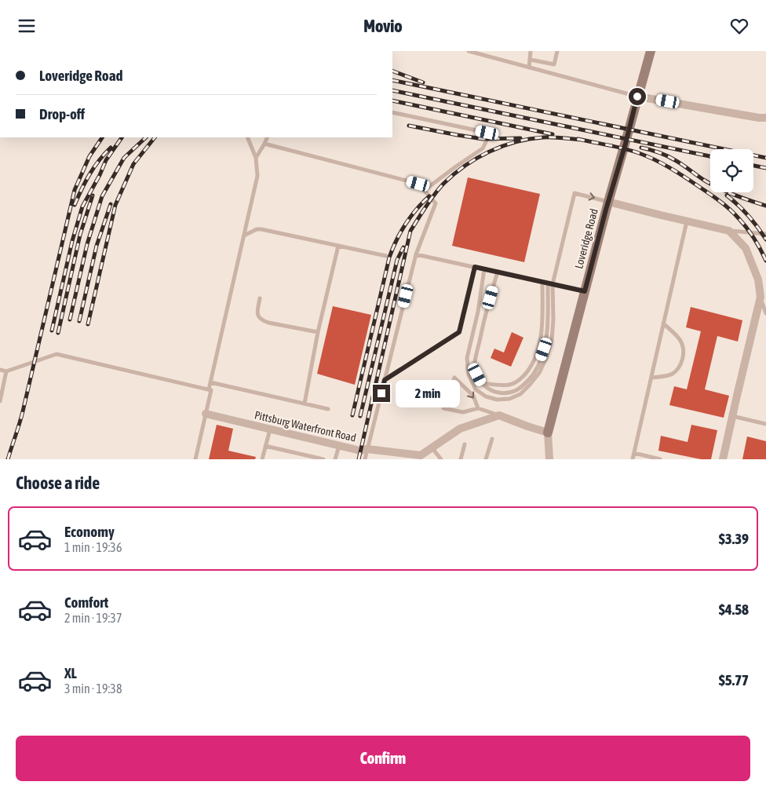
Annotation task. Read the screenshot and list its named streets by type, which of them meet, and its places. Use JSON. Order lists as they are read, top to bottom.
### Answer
{
  "streets": {
    "street": ["Loveridge Road", "Pittsburg Waterfront Road"]
  },
  "page": {
    "header": "Movio",
    "banner": ["Loveridge Road", "Drop-off"],
    "bubble": "2 min",
    "heading": "Choose a ride",
    "list": [
      {
        "name": "Economy",
        "note": "1 min · 19:36",
        "value": "$3.39"
      },
      {
        "name": "Comfort",
        "note": "2 min · 19:37",
        "value": "$4.58"
      },
      {
        "name": "XL",
        "note": "3 min · 19:38",
        "value": "$5.77"
      }
    ],
    "buttons": "Confirm"
  }
}
